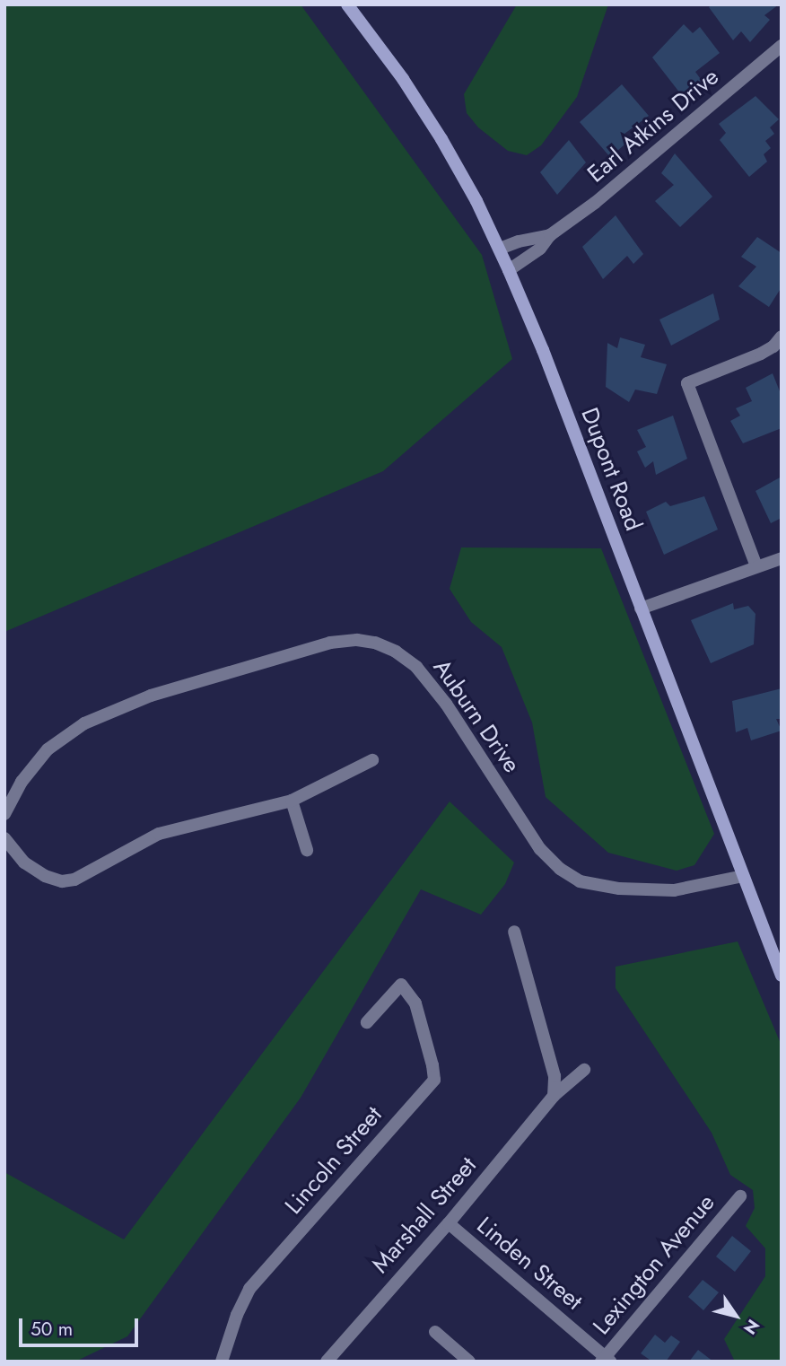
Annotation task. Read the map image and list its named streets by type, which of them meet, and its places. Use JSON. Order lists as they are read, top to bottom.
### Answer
{
  "streets": {
    "street": [
      "Earl Atkins Drive",
      "Dupont Road",
      "Auburn Drive",
      "Lincoln Street",
      "Marshall Street",
      "Linden Street",
      "Lexington Avenue"
    ]
  },
  "crossings": [
    ["Earl Atkins Drive", "Dupont Road"],
    ["Dupont Road", "Auburn Drive"],
    ["Marshall Street", "Linden Street"],
    ["Linden Street", "Lexington Avenue"]
  ],
  "scale_bar": "50 m",
  "north": "bottom right"
}
